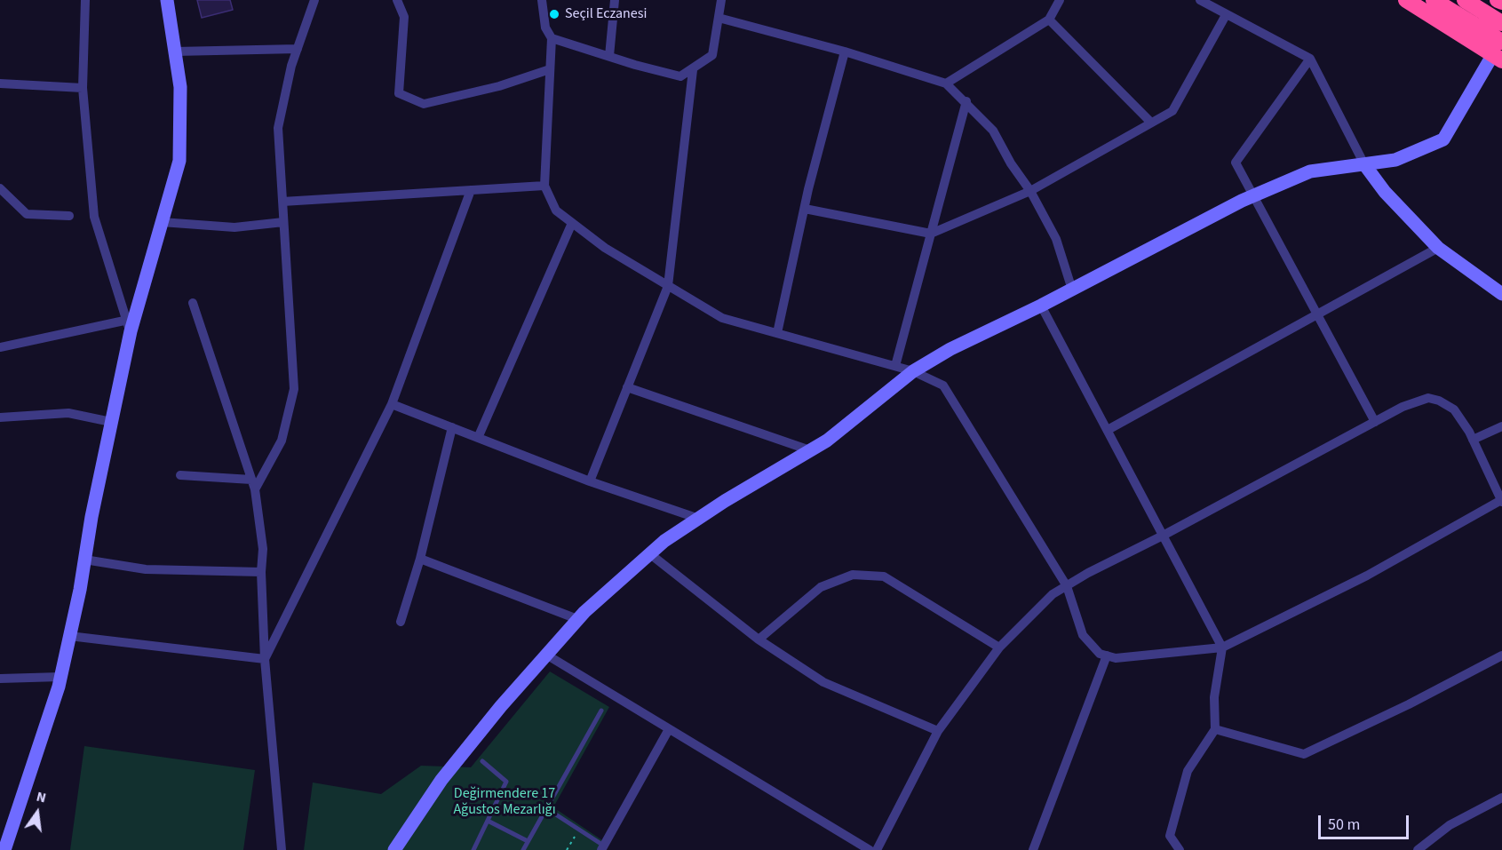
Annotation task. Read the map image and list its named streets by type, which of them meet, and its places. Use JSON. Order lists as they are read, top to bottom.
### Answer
{
  "parks": ["Değirmendere 17 Ağustos Mezarlığı"],
  "places": ["Seçil Eczanesi"],
  "scale_bar": "50 m",
  "north": "top"
}
